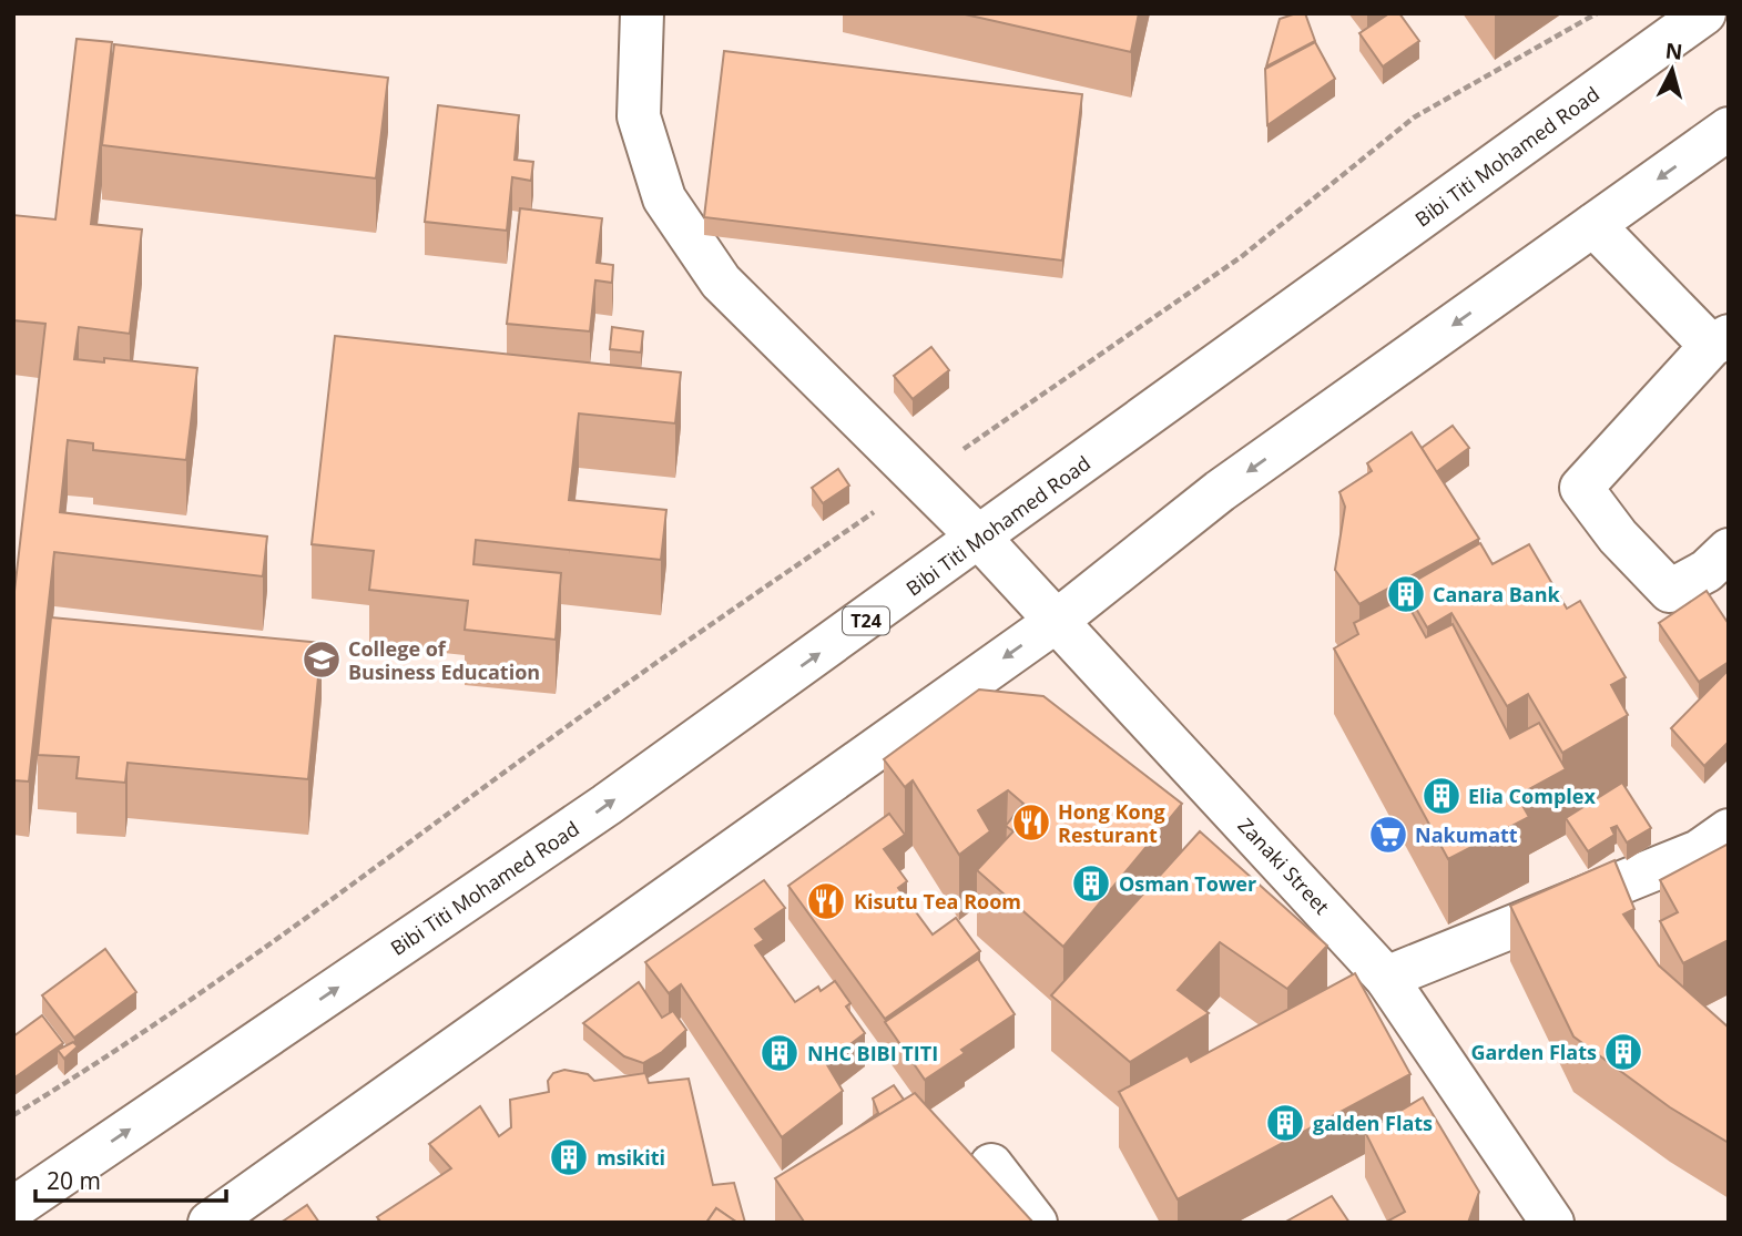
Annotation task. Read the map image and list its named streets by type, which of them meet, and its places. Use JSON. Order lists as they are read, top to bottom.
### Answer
{
  "streets": {
    "main road": ["Bibi Titi Mohamed Road", "T24", "Zanaki Street"]
  },
  "crossings": [
    ["Bibi Titi Mohamed Road", "Zanaki Street"]
  ],
  "places": {
    "building": [
      "Canara Bank",
      "Elia Complex",
      "Osman Tower",
      "Garden Flats",
      "NHC BIBI TITI",
      "galden Flats",
      "msikiti"
    ],
    "school or university": ["College of Business Education"],
    "restaurant": ["Hong Kong Resturant", "Kisutu Tea Room"],
    "supermarket": ["Nakumatt"]
  },
  "scale_bar": "20 m",
  "north": "top"
}
